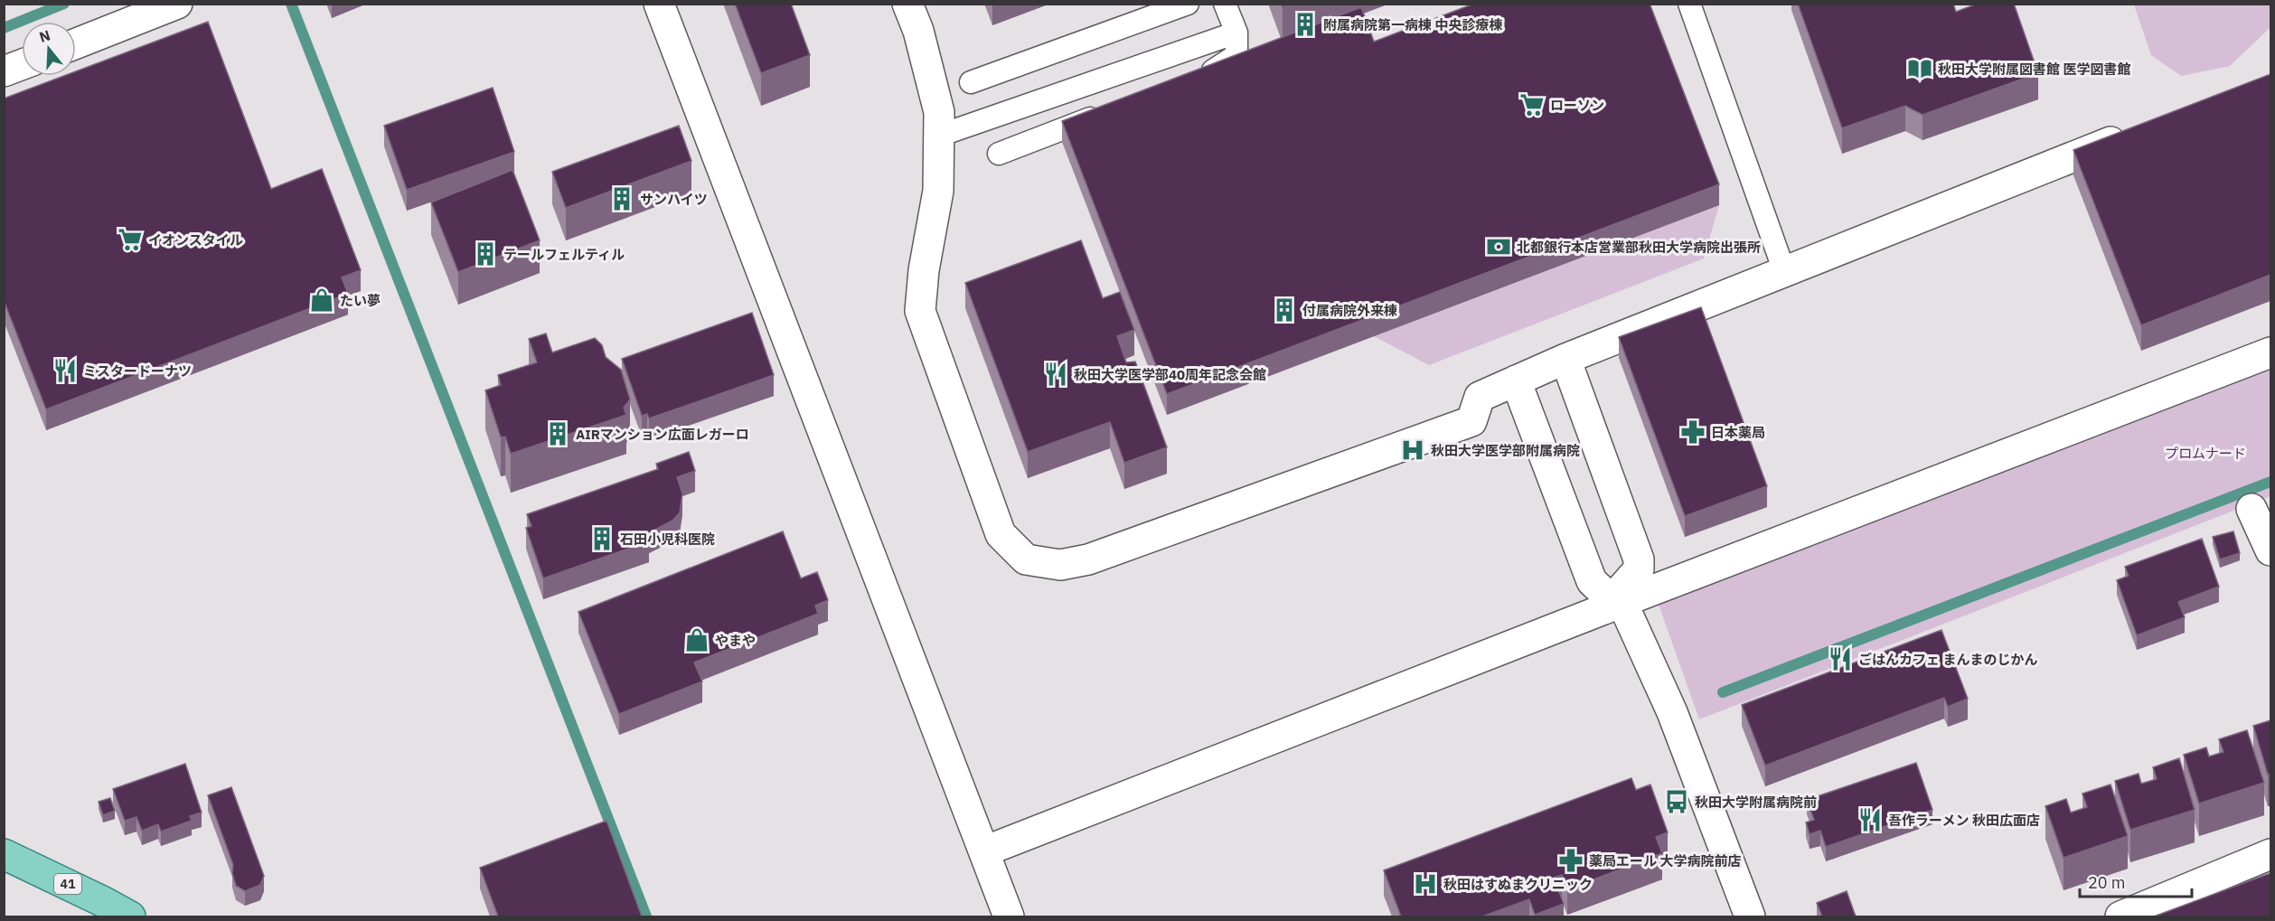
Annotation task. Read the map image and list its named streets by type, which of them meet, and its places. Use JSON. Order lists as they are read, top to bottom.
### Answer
{
  "streets": {
    "main road": ["41"]
  },
  "parks": ["プロムナード"],
  "places": {
    "building": [
      "附属病院第一病棟 中央診療棟",
      "サンハイツ",
      "テールフェルティル",
      "付属病院外来棟",
      "AIRマンション広面レガーロ",
      "石田小児科医院"
    ],
    "library": ["秋田大学附属図書館 医学図書館"],
    "supermarket": ["ローソン", "イオンスタイル"],
    "bank": ["北都銀行本店営業部秋田大学病院出張所"],
    "shop": ["たい夢", "やまや"],
    "restaurant": [
      "ミスタードーナツ",
      "秋田大学医学部40周年記念会館",
      "ごはんカフェ まんまのじかん",
      "吾作ラーメン 秋田広面店"
    ],
    "pharmacy": ["日本薬局", "薬局エール 大学病院前店"],
    "hospital": ["秋田大学医学部附属病院", "秋田はすぬまクリニック"],
    "bus stop": ["秋田大学附属病院前"]
  },
  "scale_bar": "20 m",
  "north": "top"
}
